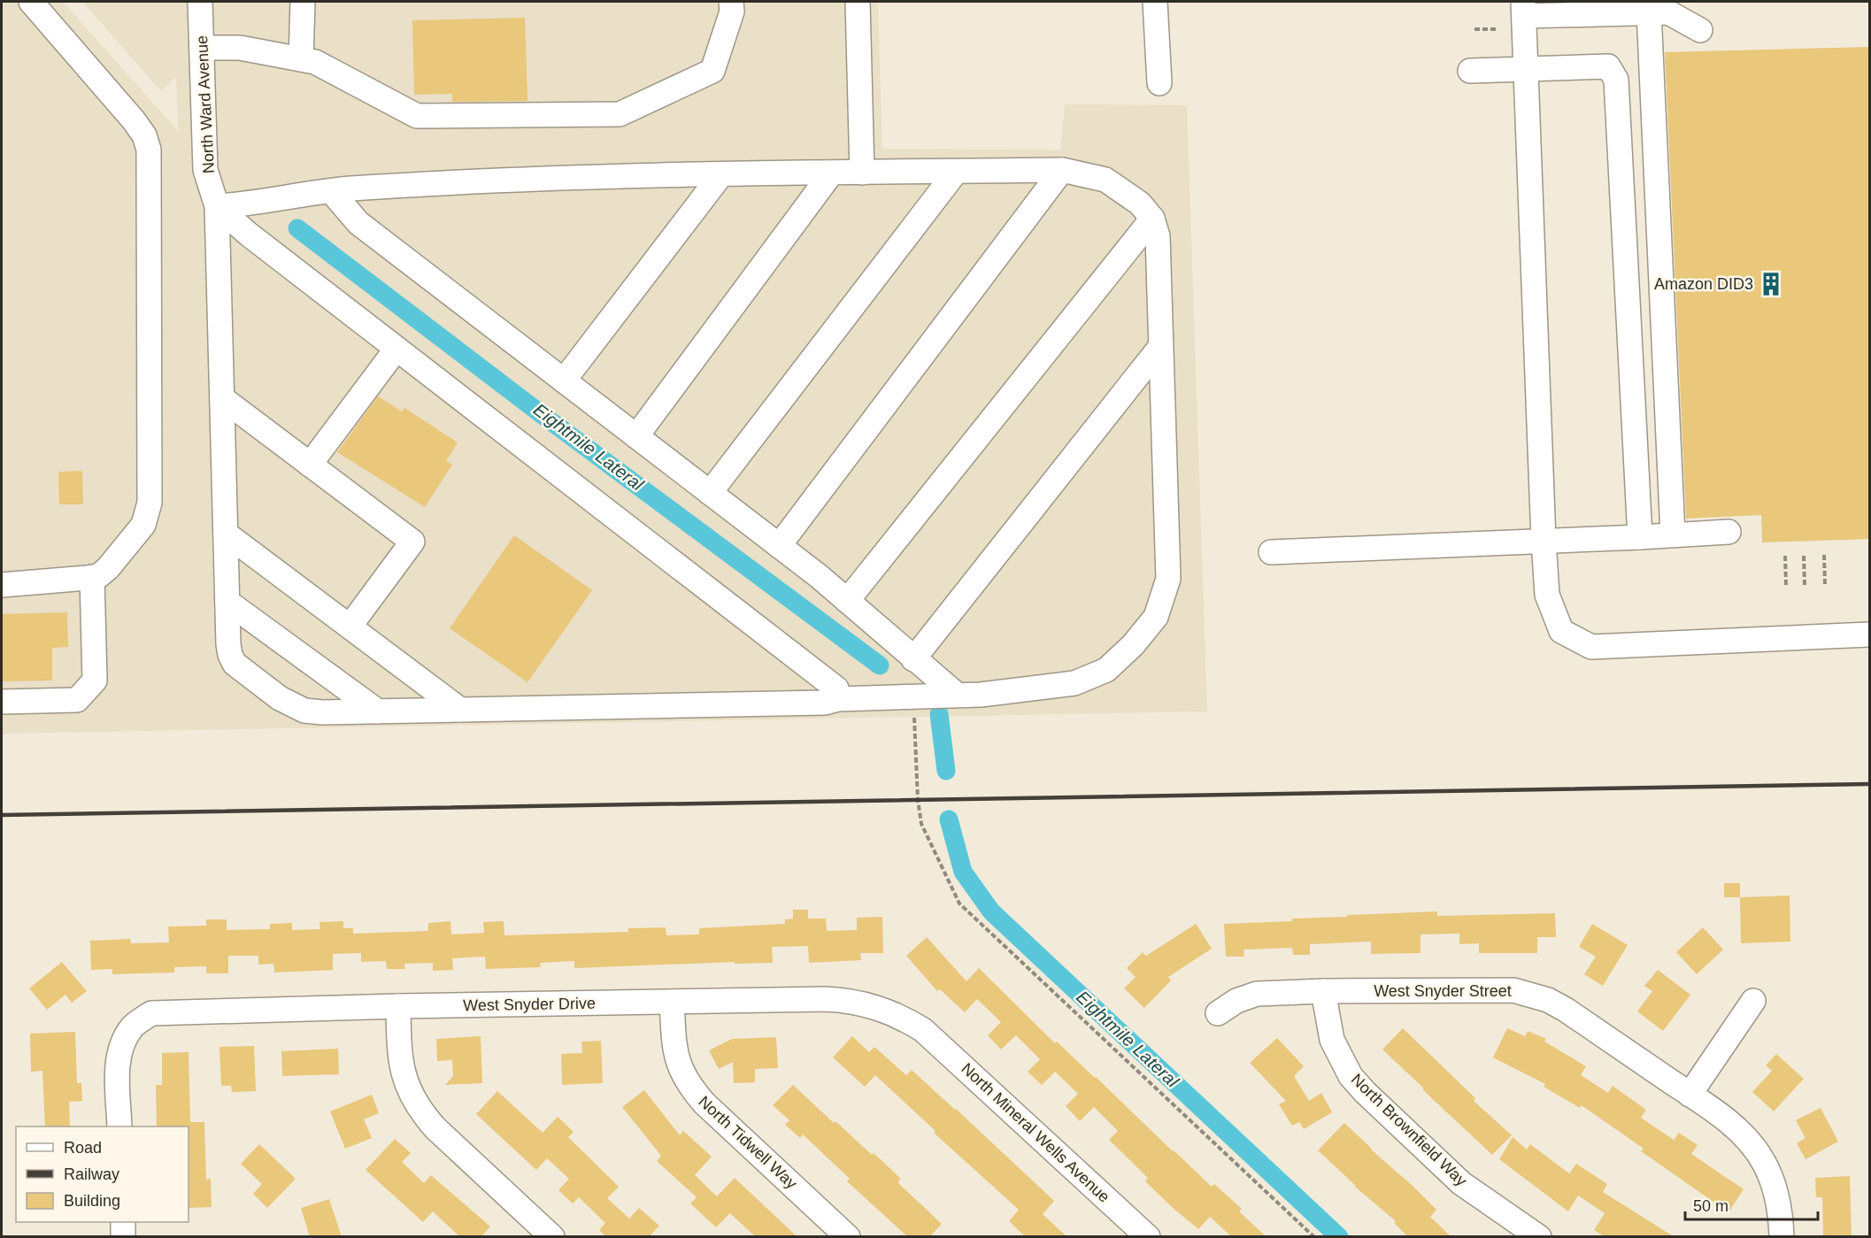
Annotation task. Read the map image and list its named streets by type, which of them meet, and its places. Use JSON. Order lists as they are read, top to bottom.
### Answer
{
  "streets": {
    "street": [
      "North Ward Avenue",
      "West Snyder Street",
      "West Snyder Drive",
      "North Brownfield Way",
      "North Mineral Wells Avenue",
      "North Tidwell Way"
    ]
  },
  "crossings": [
    ["West Snyder Street", "North Brownfield Way"],
    ["West Snyder Drive", "North Mineral Wells Avenue"],
    ["West Snyder Drive", "North Tidwell Way"]
  ],
  "water": ["Eightmile Lateral"],
  "places": {
    "building": ["Amazon DID3"]
  },
  "legend": ["Road", "Railway", "Building"],
  "scale_bar": "50 m"
}
